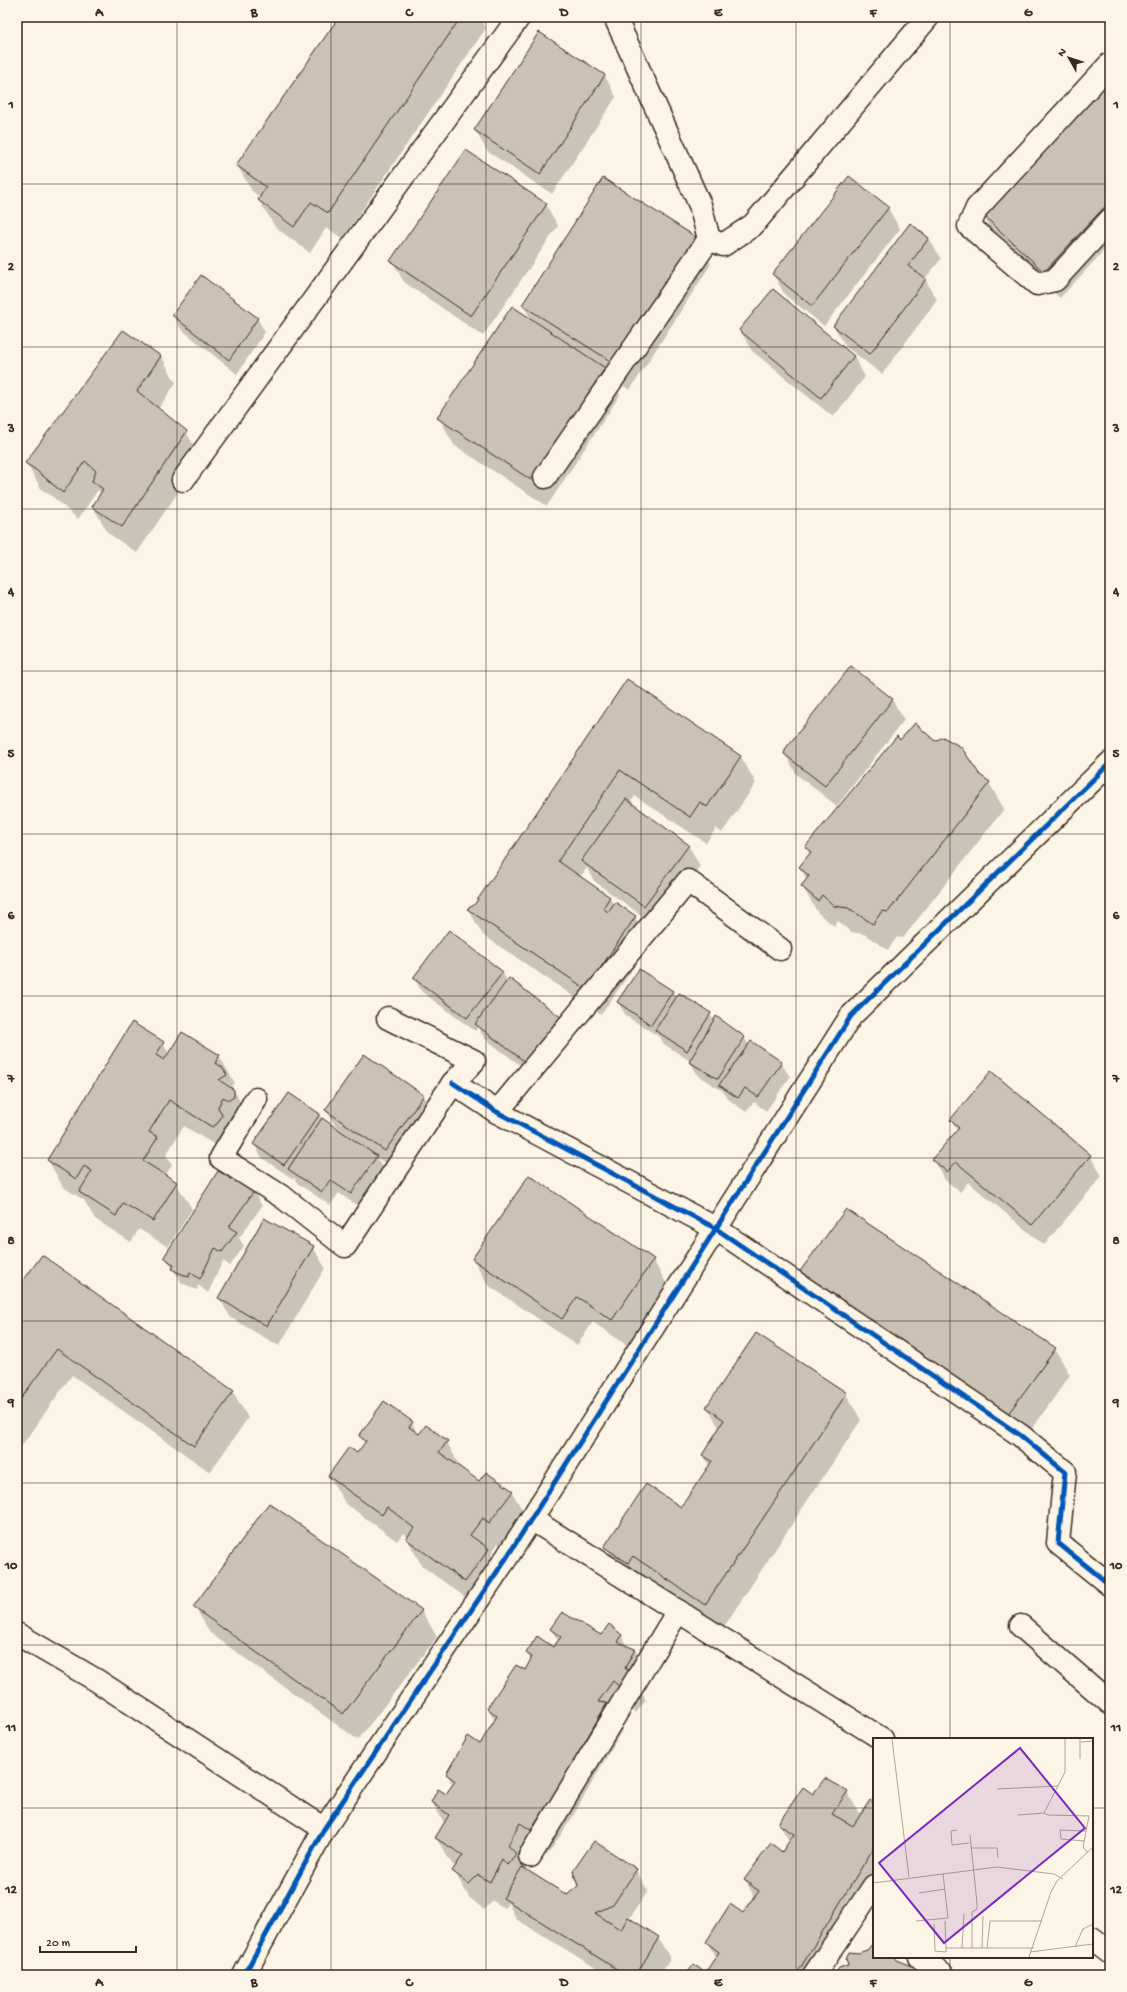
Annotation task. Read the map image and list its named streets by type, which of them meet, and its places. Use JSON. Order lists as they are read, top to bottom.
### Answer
{
  "scale_bar": "20 m",
  "north": "top left",
  "grid": {
    "columns": [
      "A",
      "B",
      "C",
      "D",
      "E",
      "F",
      "G"
    ],
    "rows": [
      "1",
      "2",
      "3",
      "4",
      "5",
      "6",
      "7",
      "8",
      "9",
      "10",
      "11",
      "12"
    ]
  }
}
